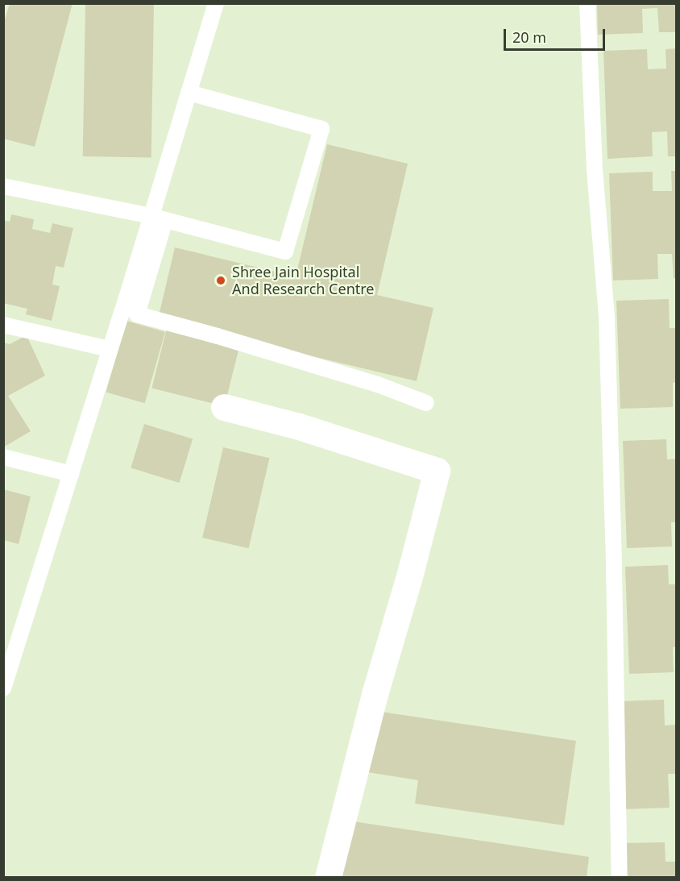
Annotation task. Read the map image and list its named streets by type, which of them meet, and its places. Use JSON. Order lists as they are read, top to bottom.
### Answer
{
  "places": ["Shree Jain Hospital And Research Centre"],
  "scale_bar": "20 m"
}
